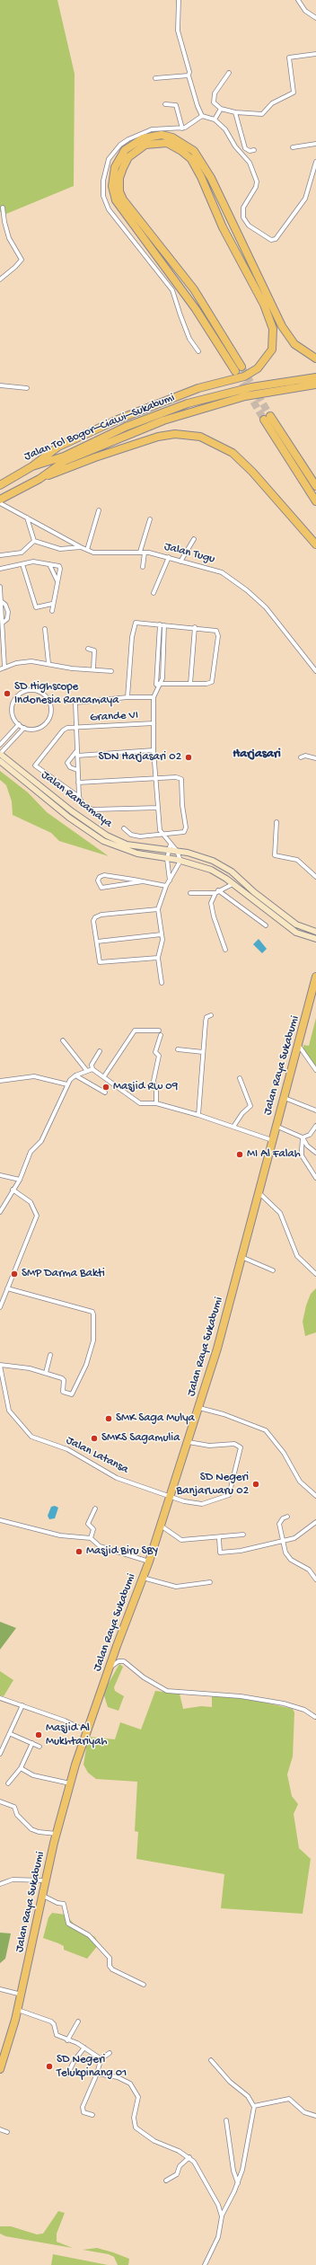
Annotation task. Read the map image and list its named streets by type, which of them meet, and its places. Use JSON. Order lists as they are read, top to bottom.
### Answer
{
  "streets": {
    "highway": ["Jalan Tol Bogor–Ciawi–Sukabumi", "Jalan Raya Sukabumi"],
    "street": [
      "Jalan Tugu",
      "Grande VI",
      "Jalan Rancamaya",
      "Jalan Latansa"
    ]
  },
  "crossings": [
    ["Jalan Raya Sukabumi", "Jalan Latansa"]
  ],
  "districts": ["Harjasari"],
  "places": [
    "SD Highscope Indonesia Rancamaya",
    "SDN Harjasari 02",
    "Masjid Rw 09",
    "MI Al Falah",
    "SMP Darma Bakti",
    "SMK Saga Mulya",
    "SMKS Sagamulia",
    "SD Negeri Banjarwaru 02",
    "Masjid Biru SBY",
    "Masjid Al Mukhtariyah",
    "SD Negeri Telukpinang 01"
  ]
}
